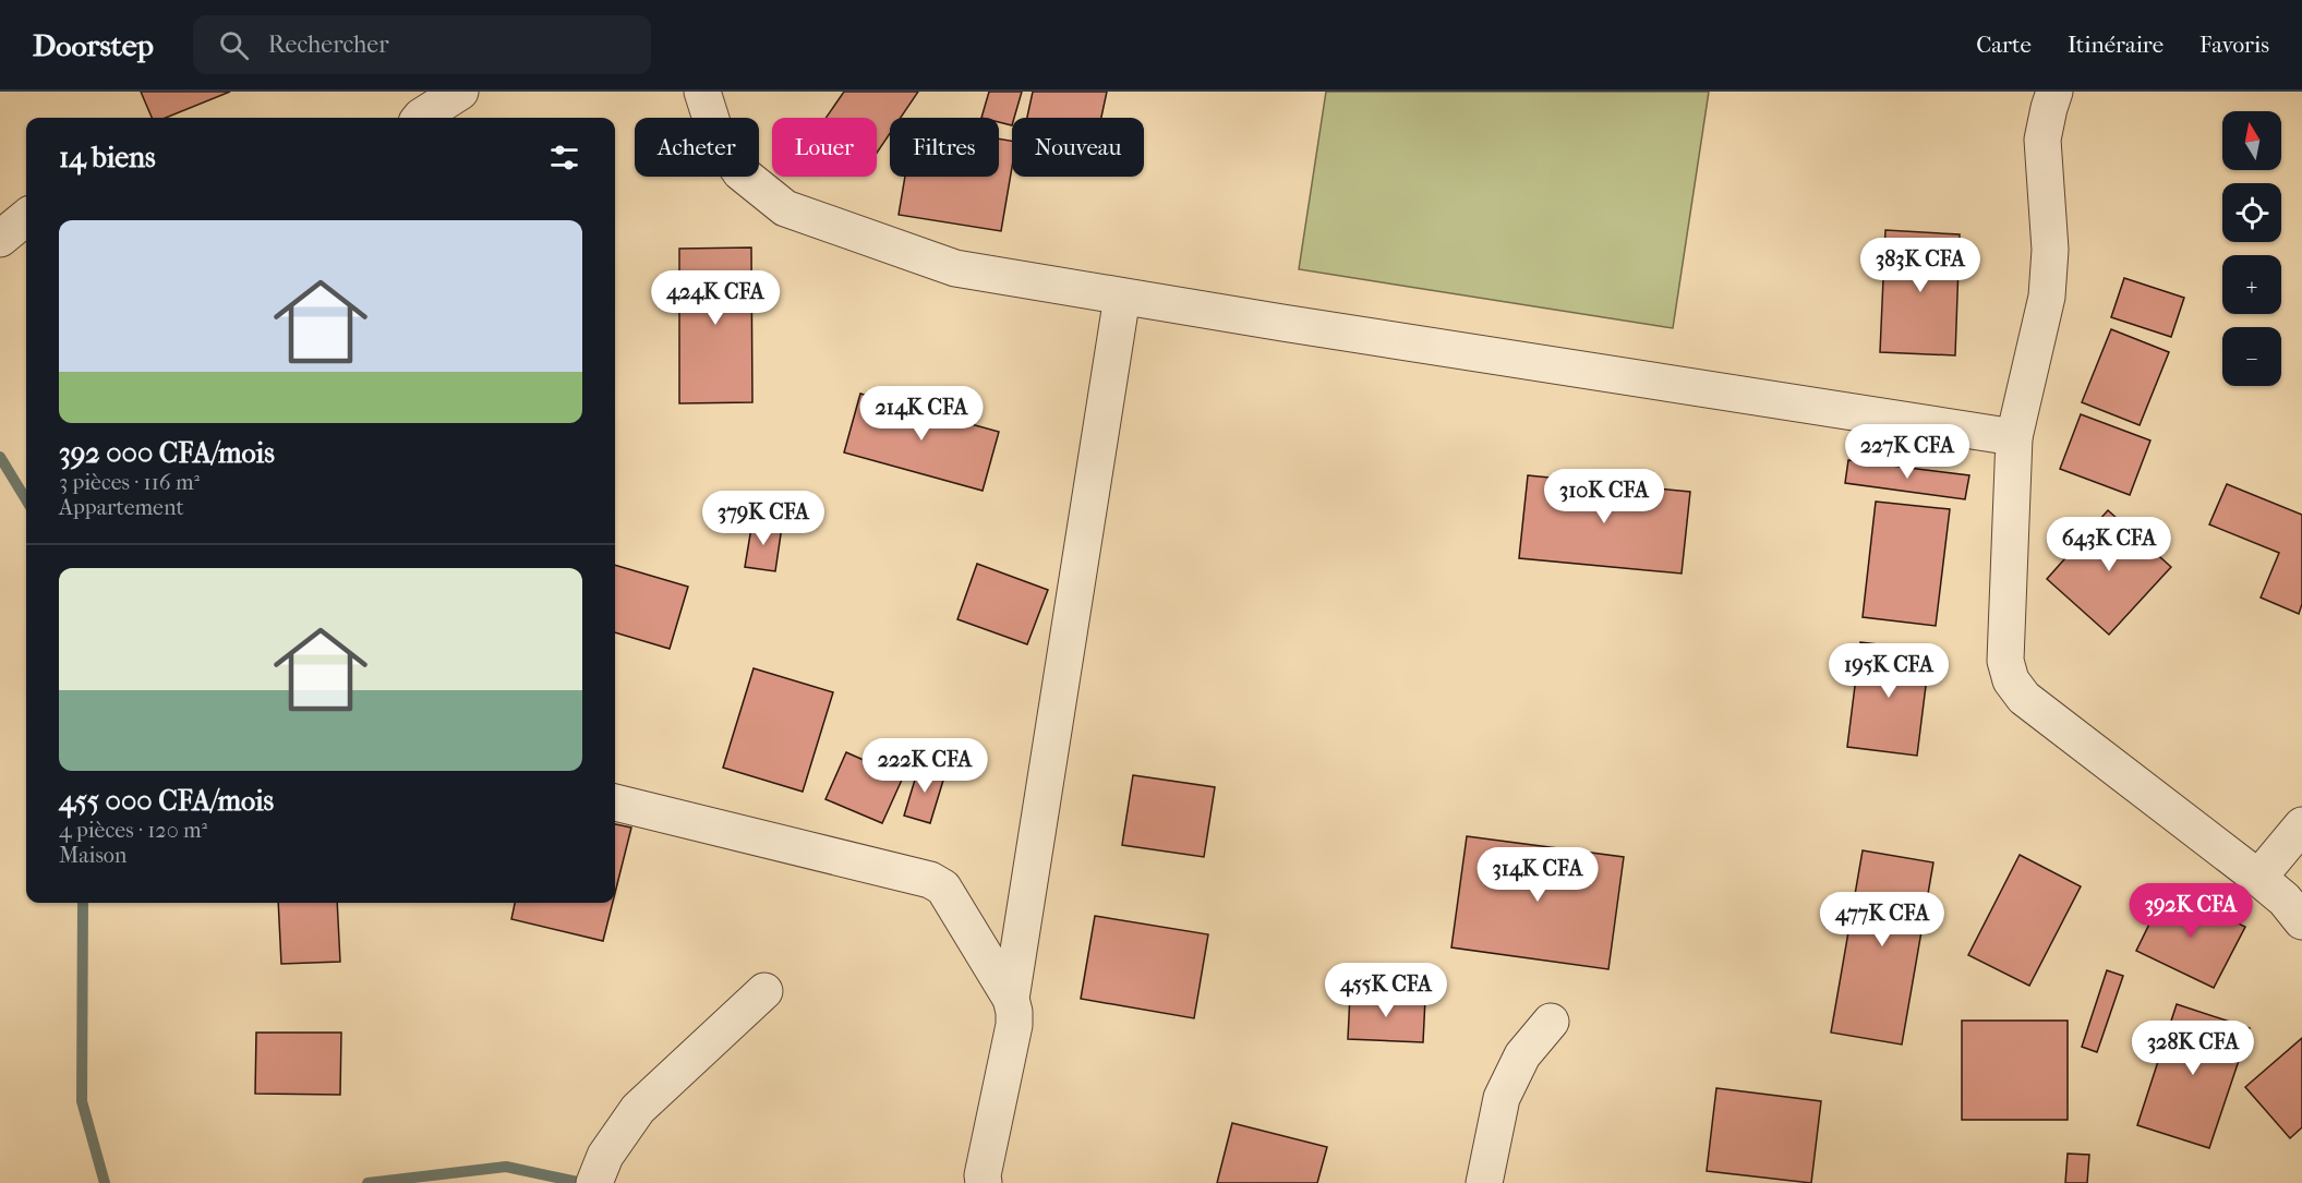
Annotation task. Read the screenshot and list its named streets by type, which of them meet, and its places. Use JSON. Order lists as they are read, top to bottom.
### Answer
{
  "north": "top",
  "page": {
    "header": "Doorstep",
    "search": "Rechercher",
    "nav": ["Carte", "Itinéraire", "Favoris"],
    "map_buttons": ["+", "−"],
    "chip": [
      "Acheter",
      "Louer",
      "Filtres",
      "Nouveau"
    ],
    "heading": "14 biens",
    "list": [
      {
        "name": "392 000 CFA/mois",
        "note": "3 pièces · 116 m² · Appartement"
      },
      {
        "name": "455 000 CFA/mois",
        "note": "4 pièces · 120 m² · Maison"
      }
    ],
    "price": [
      "383K CFA",
      "424K CFA",
      "214K CFA",
      "227K CFA",
      "310K CFA",
      "379K CFA",
      "643K CFA",
      "195K CFA",
      "222K CFA",
      "314K CFA",
      "392K CFA",
      "477K CFA",
      "455K CFA",
      "328K CFA"
    ]
  }
}
